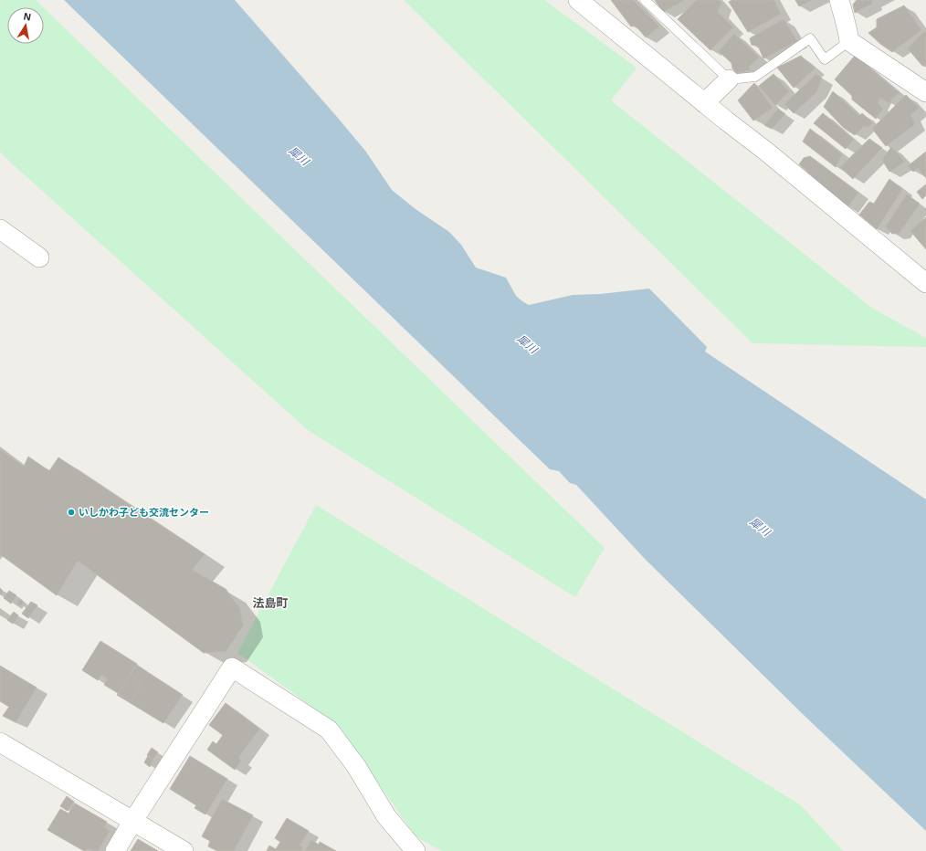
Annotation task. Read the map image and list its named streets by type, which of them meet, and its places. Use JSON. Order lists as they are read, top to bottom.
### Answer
{
  "districts": ["法島町"],
  "water": ["犀川"],
  "places": ["いしかわ子ども交流センター"],
  "north": "top"
}
